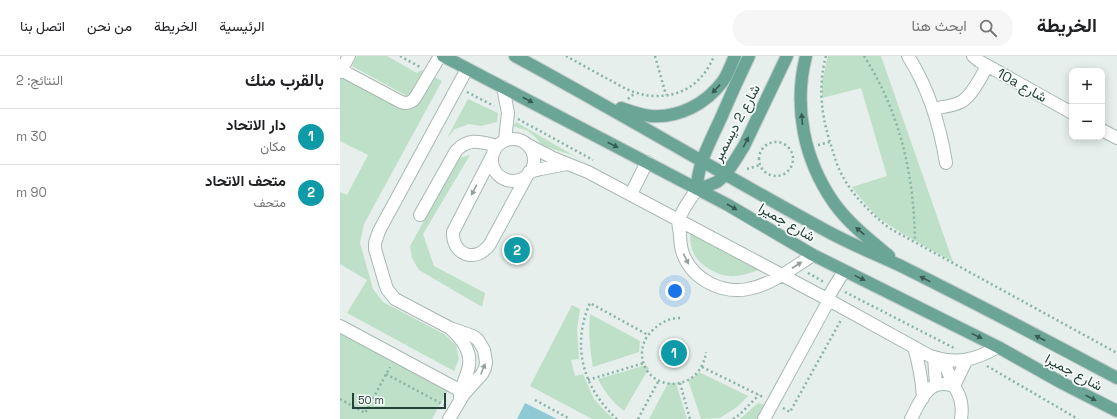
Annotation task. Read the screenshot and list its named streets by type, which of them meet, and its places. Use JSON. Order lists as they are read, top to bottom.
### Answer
{
  "streets": {
    "main road": ["شارع 2 ديسمبر", "شارع جميرا"],
    "street": ["10a شارع"]
  },
  "crossings": [
    ["شارع 2 ديسمبر", "شارع جميرا"]
  ],
  "scale_bar": "50 m",
  "page": {
    "header": "الخريطة",
    "search": "ابحث هنا",
    "nav": [
      "الرئيسية",
      "الخريطة",
      "من نحن",
      "اتصل بنا"
    ],
    "heading": ["بالقرب منك", "النتائج: 2"],
    "map_buttons": ["+", "−"],
    "list": [
      {
        "mark": "1",
        "name": "دار الاتحاد",
        "note": "مكان",
        "value": "30 m"
      },
      {
        "mark": "2",
        "name": "متحف الاتحاد",
        "note": "متحف",
        "value": "90 m"
      }
    ],
    "pins": ["2", "1"],
    "scale": "50 m"
  }
}
